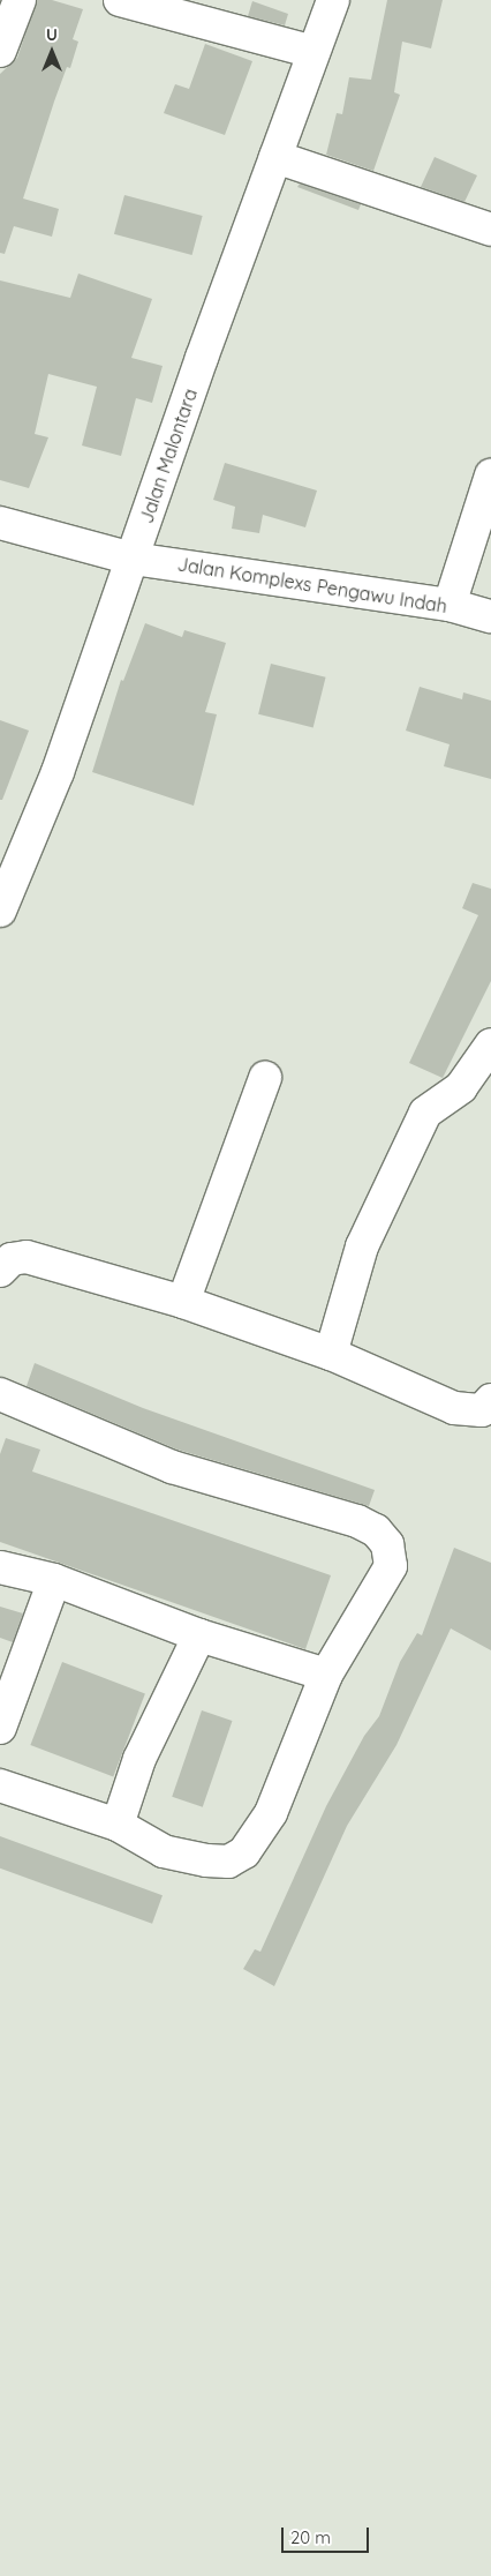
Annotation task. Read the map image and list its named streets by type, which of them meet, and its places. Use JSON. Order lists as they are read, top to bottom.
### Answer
{
  "streets": {
    "street": ["Jalan Malontara", "Jalan Komplexs Pengawu Indah"]
  },
  "crossings": [
    ["Jalan Malontara", "Jalan Komplexs Pengawu Indah"]
  ],
  "scale_bar": "20 m",
  "north": "top"
}
